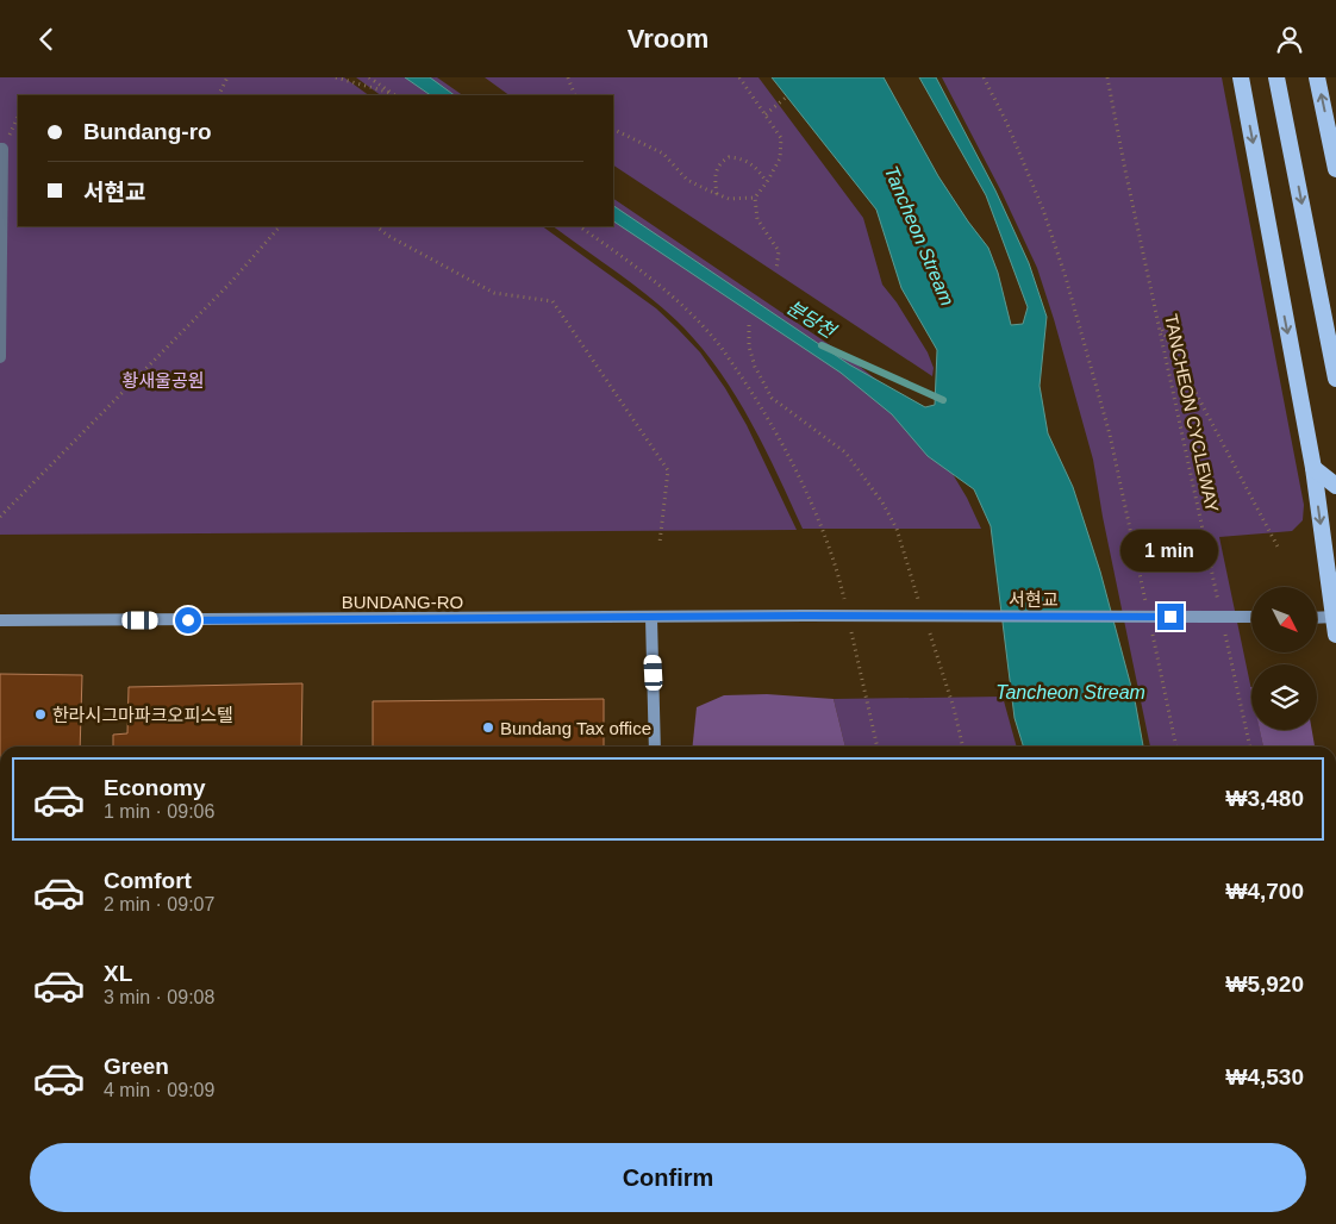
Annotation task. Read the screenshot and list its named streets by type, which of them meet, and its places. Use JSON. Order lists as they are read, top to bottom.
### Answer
{
  "streets": {
    "main road": ["서현교", "BUNDANG-RO"],
    "path": ["TANCHEON CYCLEWAY"]
  },
  "crossings": [
    ["서현교", "BUNDANG-RO"]
  ],
  "water": ["Tancheon Stream", "분당천"],
  "parks": ["황새울공원"],
  "places": ["한라시그마파크오피스텔", "Bundang Tax office"],
  "north": "bottom right",
  "page": {
    "header": "Vroom",
    "banner": ["Bundang-ro", "서현교"],
    "bubble": "1 min",
    "list": [
      {
        "name": "Economy",
        "note": "1 min · 09:06",
        "value": "₩3,480"
      },
      {
        "name": "Comfort",
        "note": "2 min · 09:07",
        "value": "₩4,700"
      },
      {
        "name": "XL",
        "note": "3 min · 09:08",
        "value": "₩5,920"
      },
      {
        "name": "Green",
        "note": "4 min · 09:09",
        "value": "₩4,530"
      }
    ],
    "buttons": "Confirm"
  }
}
